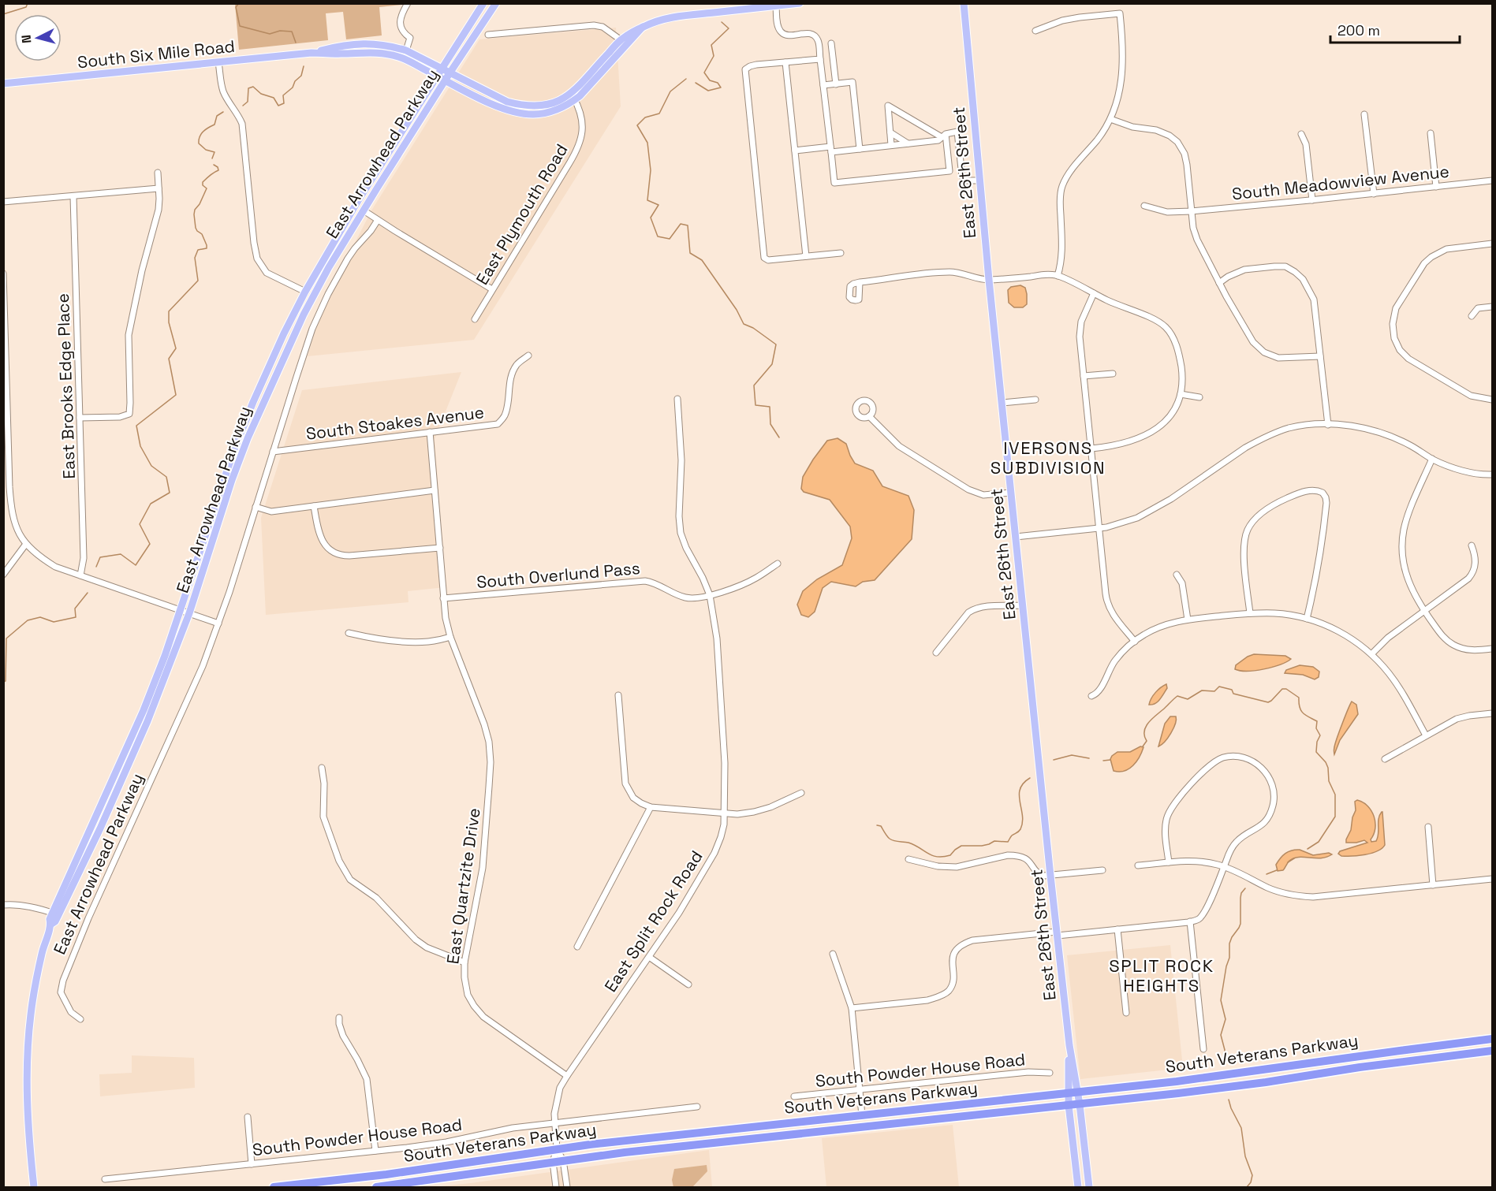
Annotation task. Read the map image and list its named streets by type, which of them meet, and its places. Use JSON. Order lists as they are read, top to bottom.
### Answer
{
  "streets": {
    "highway": ["South Veterans Parkway"],
    "main road": ["South Six Mile Road", "East Arrowhead Parkway", "East 26th Street"],
    "street": [
      "South Meadowview Avenue",
      "East Plymouth Road",
      "East Brooks Edge Place",
      "South Stoakes Avenue",
      "South Overlund Pass",
      "East Quartzite Drive",
      "East Split Rock Road",
      "South Powder House Road"
    ]
  },
  "crossings": [
    ["South Six Mile Road", "East Arrowhead Parkway"],
    ["South Six Mile Road", "East Plymouth Road"],
    ["East Arrowhead Parkway", "South Stoakes Avenue"],
    ["East 26th Street", "South Veterans Parkway"],
    ["South Stoakes Avenue", "East Quartzite Drive"],
    ["South Overlund Pass", "East Quartzite Drive"],
    ["South Overlund Pass", "East Split Rock Road"],
    ["East Quartzite Drive", "East Split Rock Road"],
    ["East Split Rock Road", "South Veterans Parkway"],
    ["East Split Rock Road", "South Powder House Road"]
  ],
  "districts": ["IVERSONS SUBDIVISION", "SPLIT ROCK HEIGHTS"],
  "scale_bar": "200 m",
  "north": "left"
}
